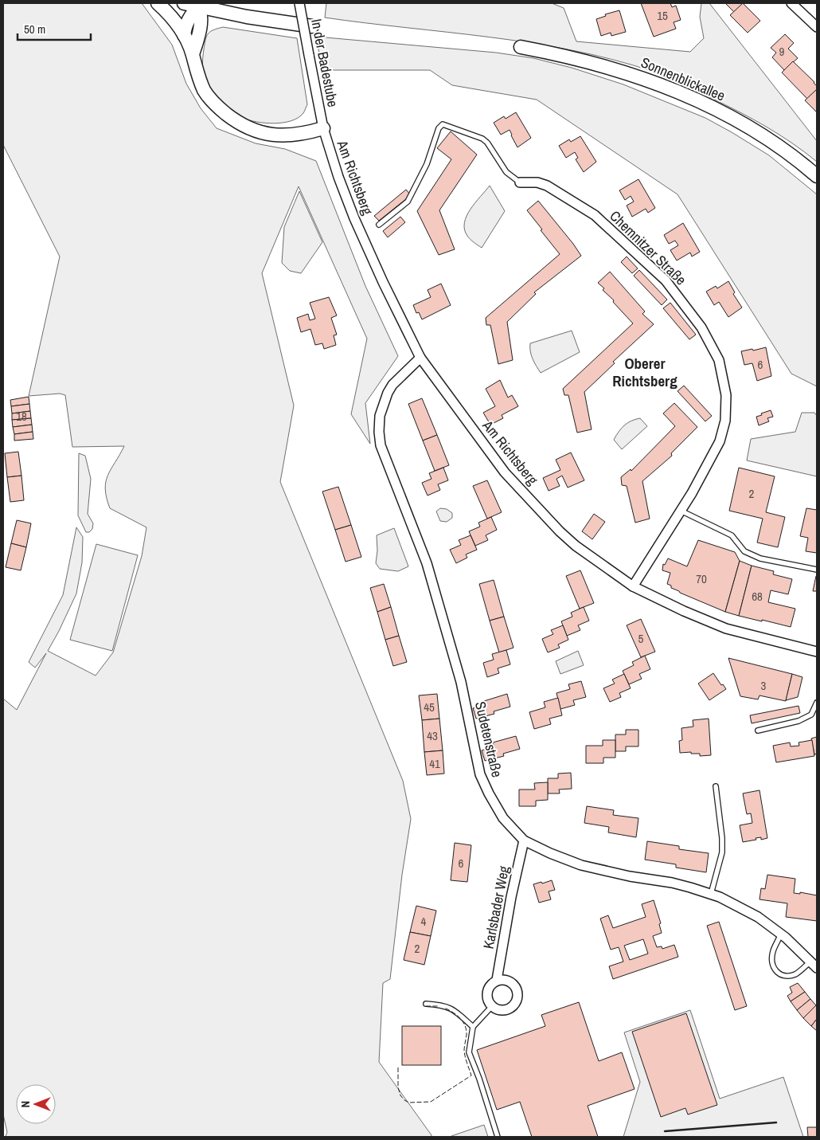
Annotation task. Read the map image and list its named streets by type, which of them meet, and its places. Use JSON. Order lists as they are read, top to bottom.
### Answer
{
  "streets": {
    "main road": ["Sonnenblickallee"],
    "street": [
      "In der Badestube",
      "Am Richtsberg",
      "Chemnitzer Straße",
      "Sudetenstraße",
      "Karlsbader Weg"
    ]
  },
  "crossings": [
    ["In der Badestube", "Am Richtsberg"],
    ["Am Richtsberg", "Chemnitzer Straße"],
    ["Am Richtsberg", "Sudetenstraße"],
    ["Sudetenstraße", "Karlsbader Weg"]
  ],
  "districts": ["Oberer Richtsberg"],
  "house_numbers": [
    "15",
    "9",
    "6",
    "18",
    "2",
    "70",
    "68",
    "5",
    "3",
    "45",
    "43",
    "41",
    "6",
    "4",
    "2"
  ],
  "scale_bar": "50 m",
  "north": "left"
}
